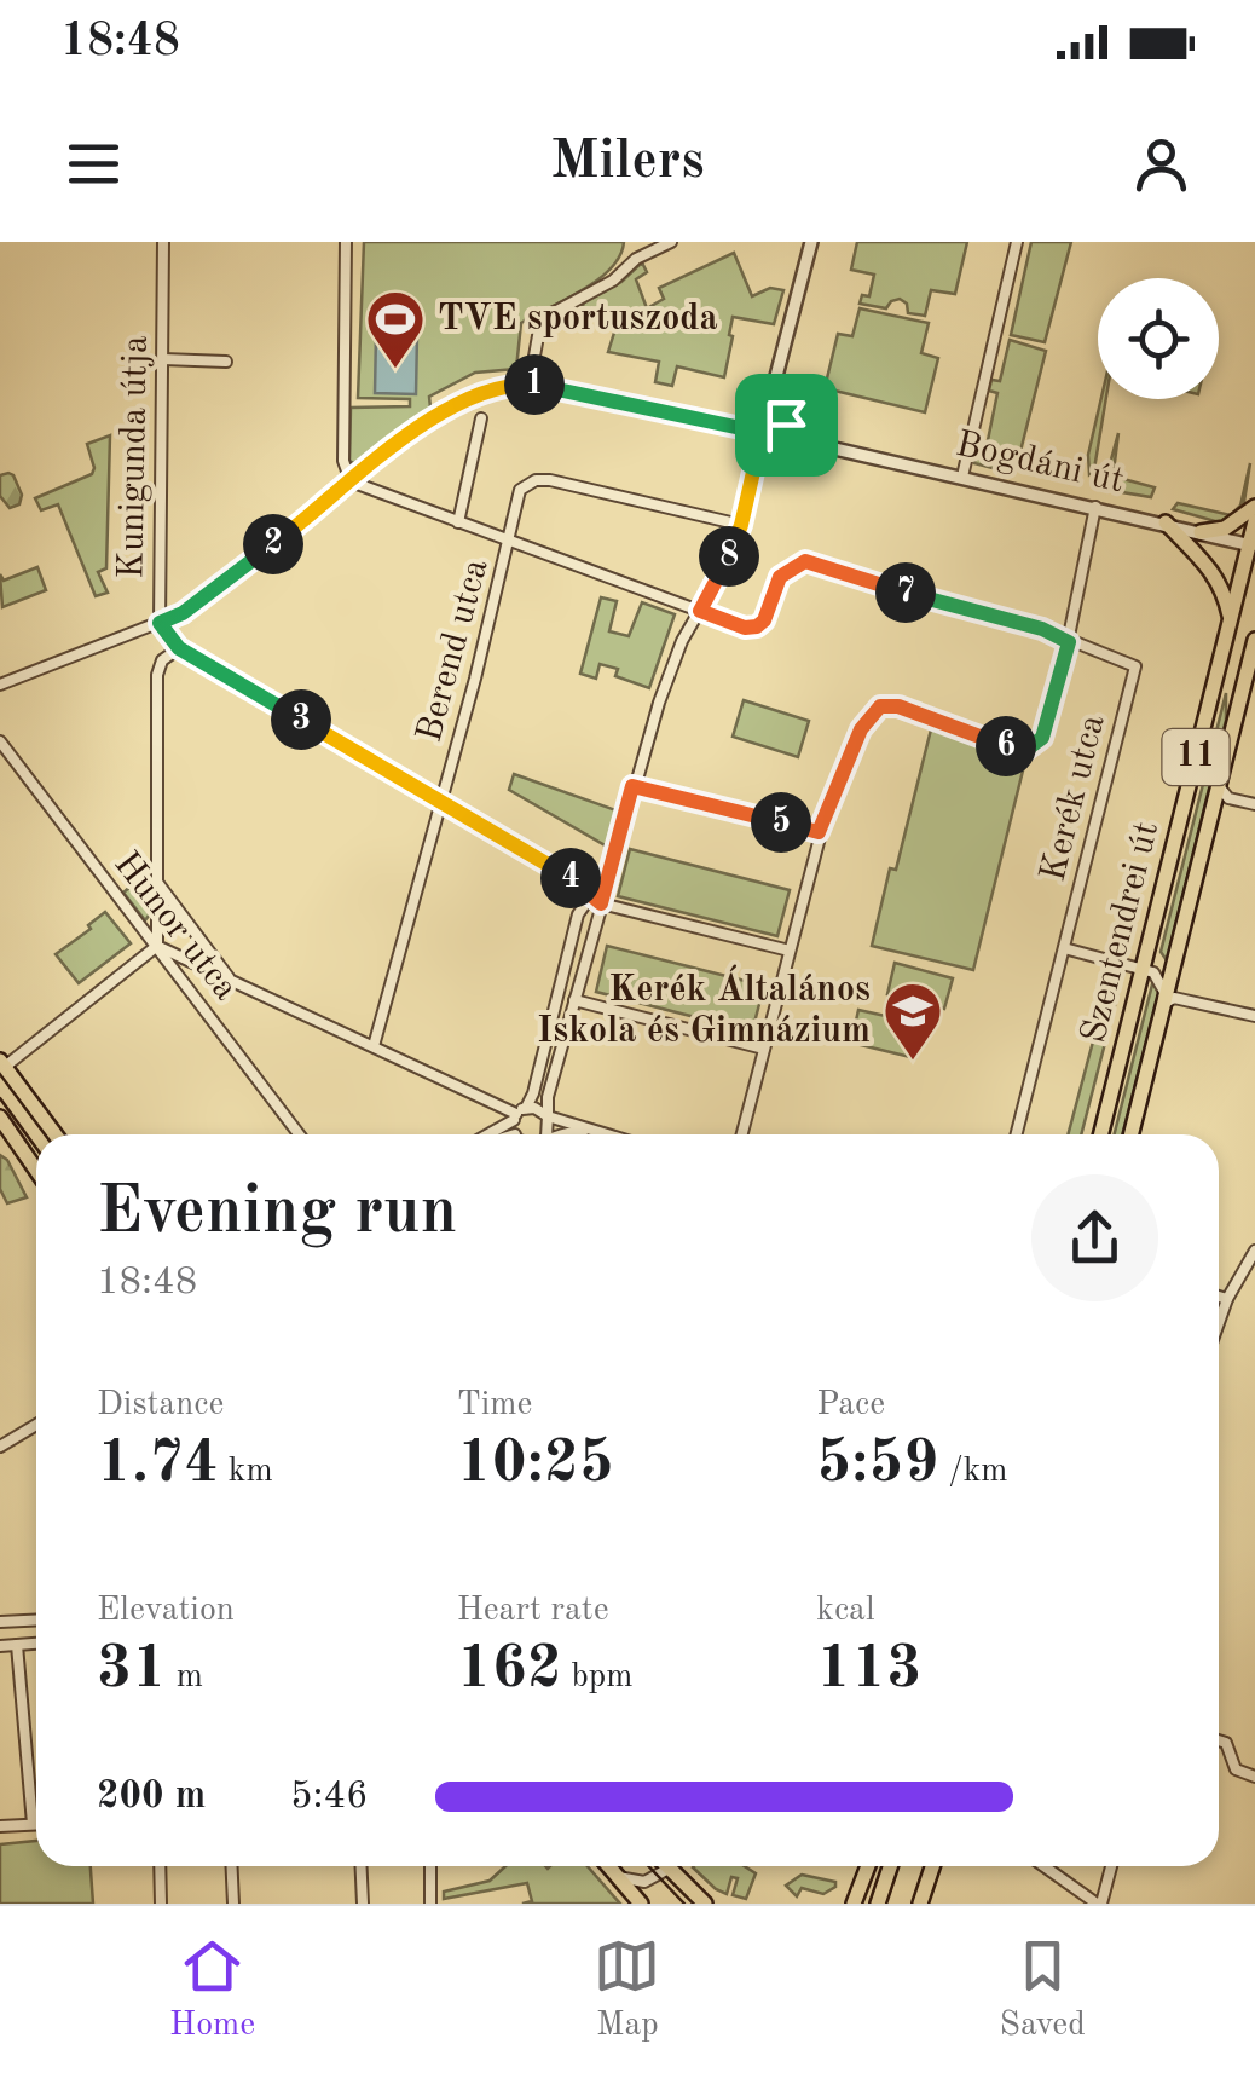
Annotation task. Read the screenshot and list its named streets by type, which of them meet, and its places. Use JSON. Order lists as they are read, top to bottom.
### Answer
{
  "streets": {
    "main road": ["11", "Szentendrei út"],
    "street": [
      "Kunigunda útja",
      "Bogdáni út",
      "Berend utca",
      "Kerék utca",
      "Hunor utca"
    ]
  },
  "crossings": [
    ["Bogdáni út", "Szentendrei út"]
  ],
  "places": {
    "sports": ["TVE sportuszoda"],
    "school or university": ["Kerék Általános Iskola és Gimnázium"]
  },
  "page": {
    "status": "18:48",
    "header": "Milers",
    "pins": [
      "1",
      "2",
      "8",
      "7",
      "3",
      "6",
      "5",
      "4"
    ],
    "heading": ["Evening run", "18:48"],
    "stats": [
      ["Distance", "1.74 km"],
      ["Time", "10:25"],
      ["Pace", "5:59 /km"],
      ["Elevation", "31 m"],
      ["Heart rate", "162 bpm"],
      ["kcal", "113"]
    ],
    "list": [
      {
        "name": "200 m",
        "note": "5:46"
      }
    ],
    "tabs": ["Home", "Map", "Saved"]
  }
}
